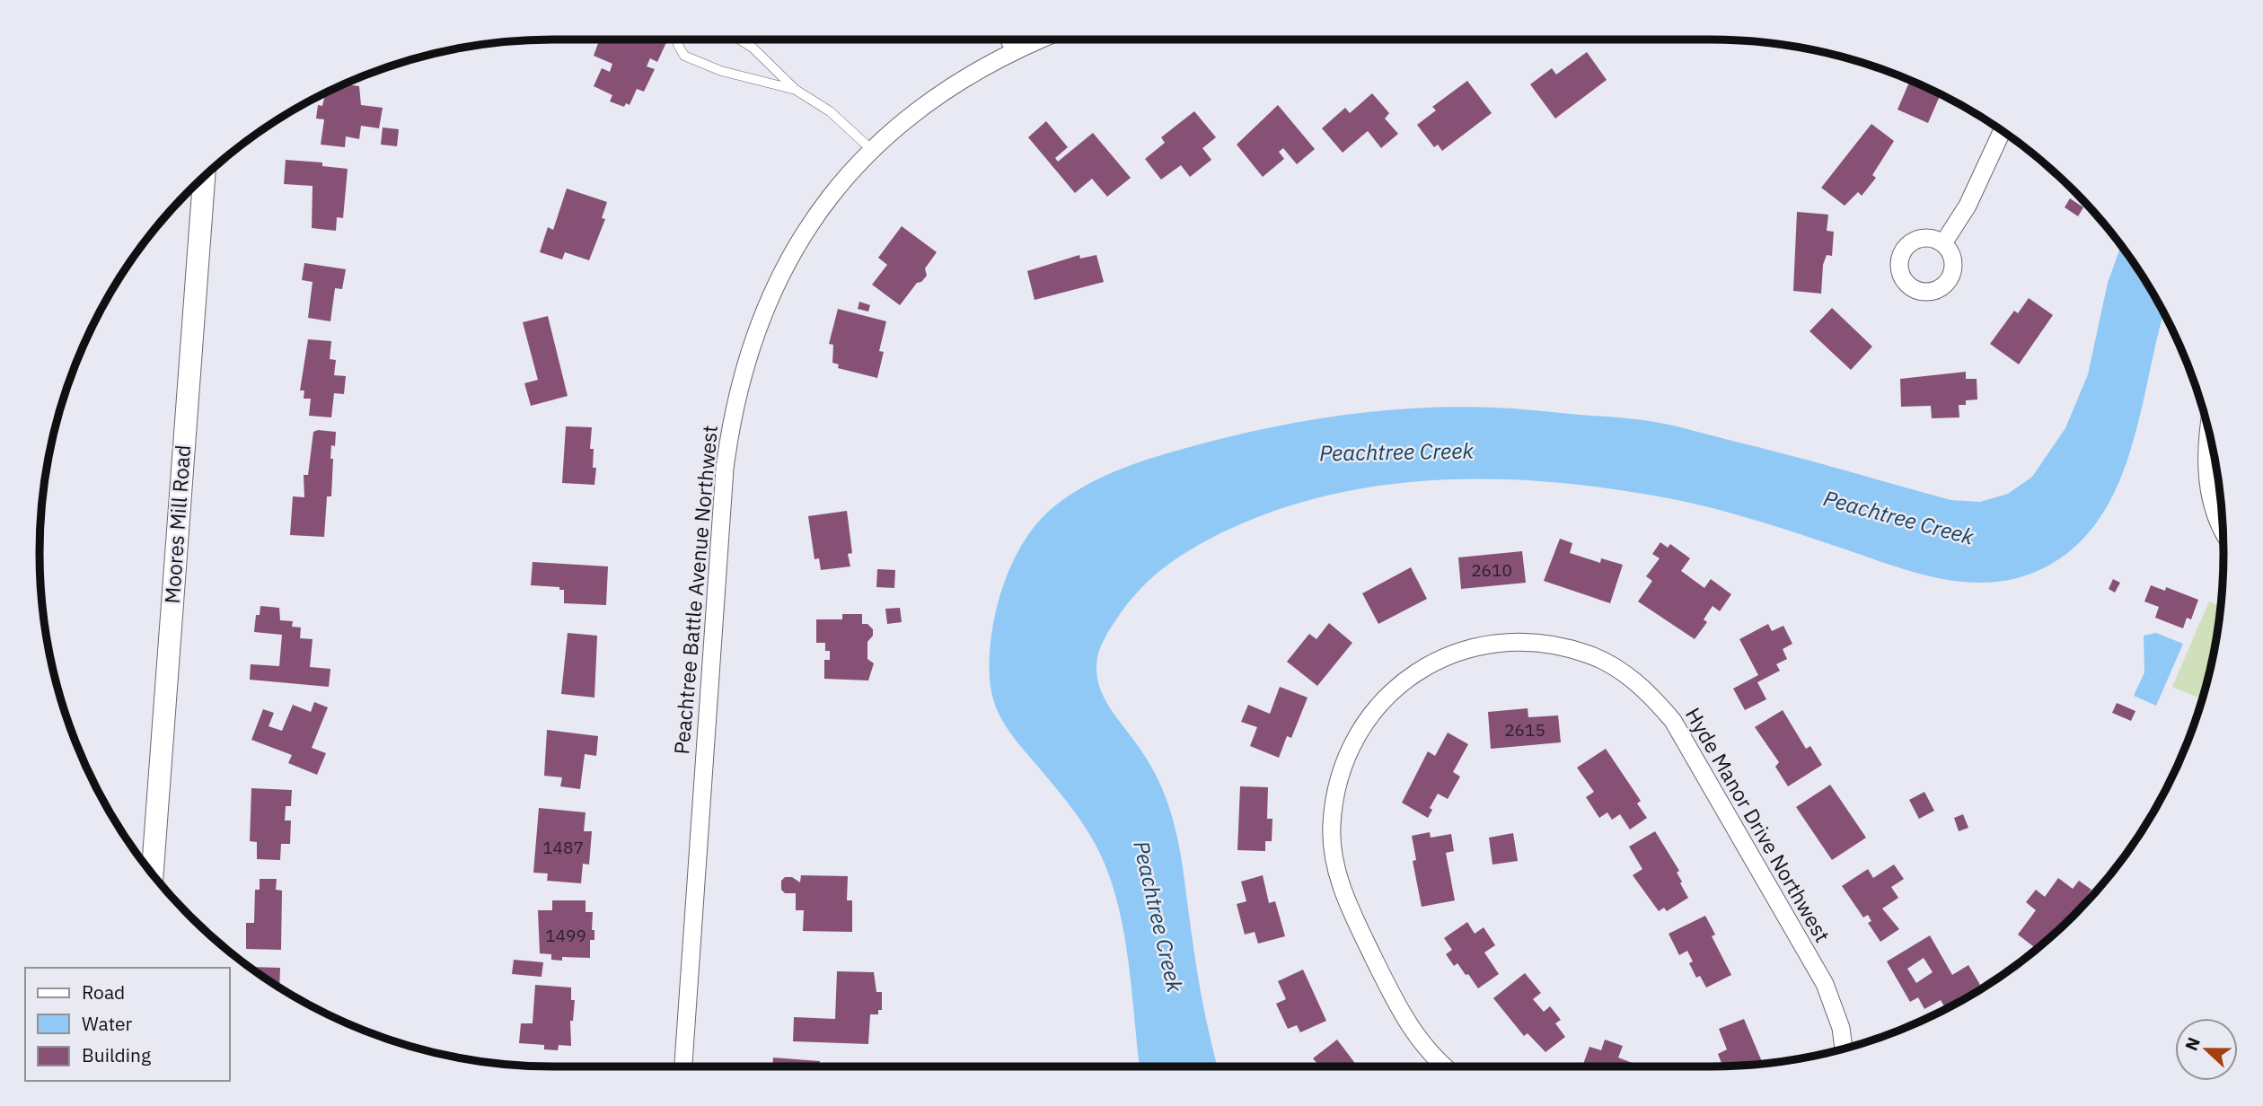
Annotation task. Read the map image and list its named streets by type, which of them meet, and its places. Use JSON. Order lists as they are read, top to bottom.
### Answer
{
  "streets": {
    "street": ["Moores Mill Road", "Peachtree Battle Avenue Northwest", "Hyde Manor Drive Northwest"]
  },
  "water": ["Peachtree Creek"],
  "house_numbers": [
    "2610",
    "2615",
    "1487",
    "1499"
  ],
  "legend": ["Road", "Water", "Building"],
  "north": "left"
}
